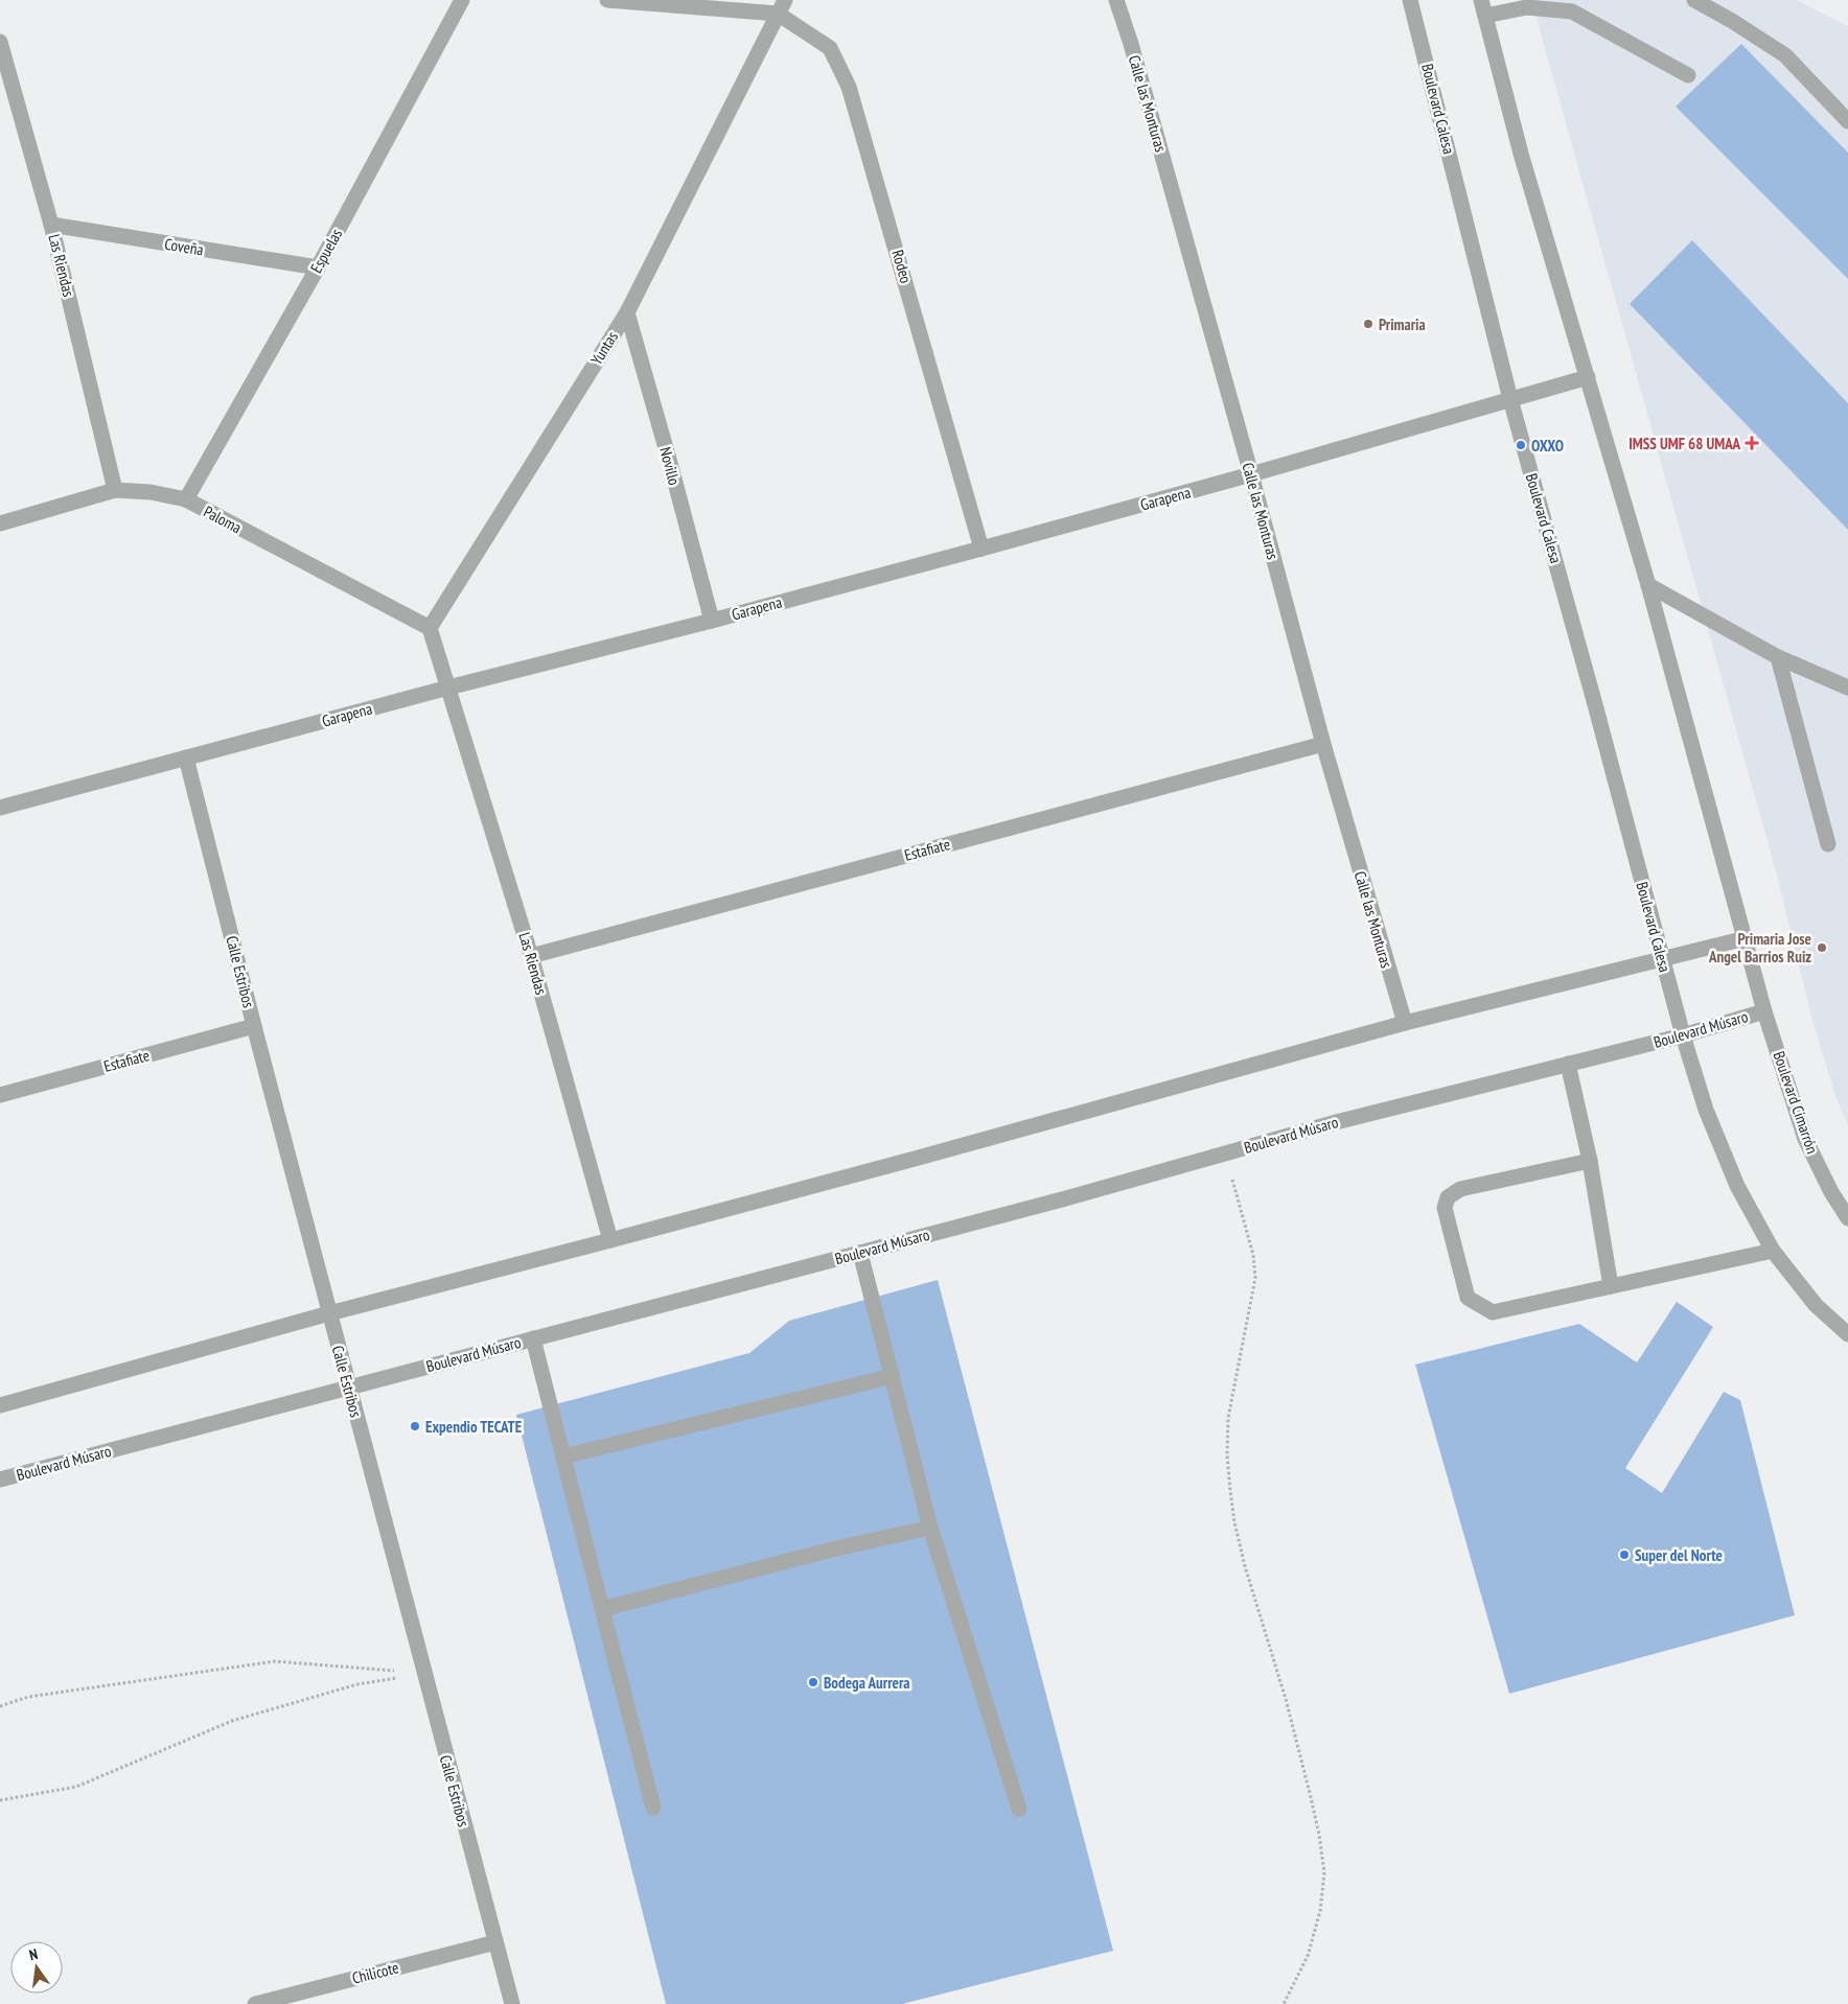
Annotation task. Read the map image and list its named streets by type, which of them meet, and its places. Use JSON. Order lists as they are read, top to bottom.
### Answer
{
  "streets": {
    "street": [
      "Calle las Monturas",
      "Boulevard Calesa",
      "Coveña",
      "Espuelas",
      "Las Riendas",
      "Rodeo",
      "Yuntas",
      "Novillo",
      "Garapena",
      "Paloma",
      "Estafiate",
      "Calle Estribos",
      "Boulevard Músaro",
      "Boulevard Cimarrón",
      "Chilicote"
    ]
  },
  "crossings": [
    ["Calle las Monturas", "Garapena"],
    ["Calle las Monturas", "Estafiate"],
    ["Boulevard Calesa", "Garapena"],
    ["Boulevard Calesa", "Boulevard Músaro"],
    ["Coveña", "Espuelas"],
    ["Coveña", "Las Riendas"],
    ["Espuelas", "Paloma"],
    ["Las Riendas", "Garapena"],
    ["Las Riendas", "Paloma"],
    ["Las Riendas", "Estafiate"],
    ["Rodeo", "Yuntas"],
    ["Rodeo", "Garapena"],
    ["Yuntas", "Novillo"],
    ["Yuntas", "Paloma"],
    ["Novillo", "Garapena"],
    ["Garapena", "Calle Estribos"],
    ["Estafiate", "Calle Estribos"],
    ["Calle Estribos", "Boulevard Músaro"],
    ["Calle Estribos", "Chilicote"],
    ["Boulevard Músaro", "Boulevard Cimarrón"]
  ],
  "places": {
    "other": [
      "Primaria",
      "OXXO",
      "Primaria Jose Angel Barrios Ruiz",
      "Expendio TECATE",
      "Super del Norte",
      "Bodega Aurrera"
    ],
    "health": ["IMSS UMF 68 UMAA"]
  },
  "north": "top"
}
